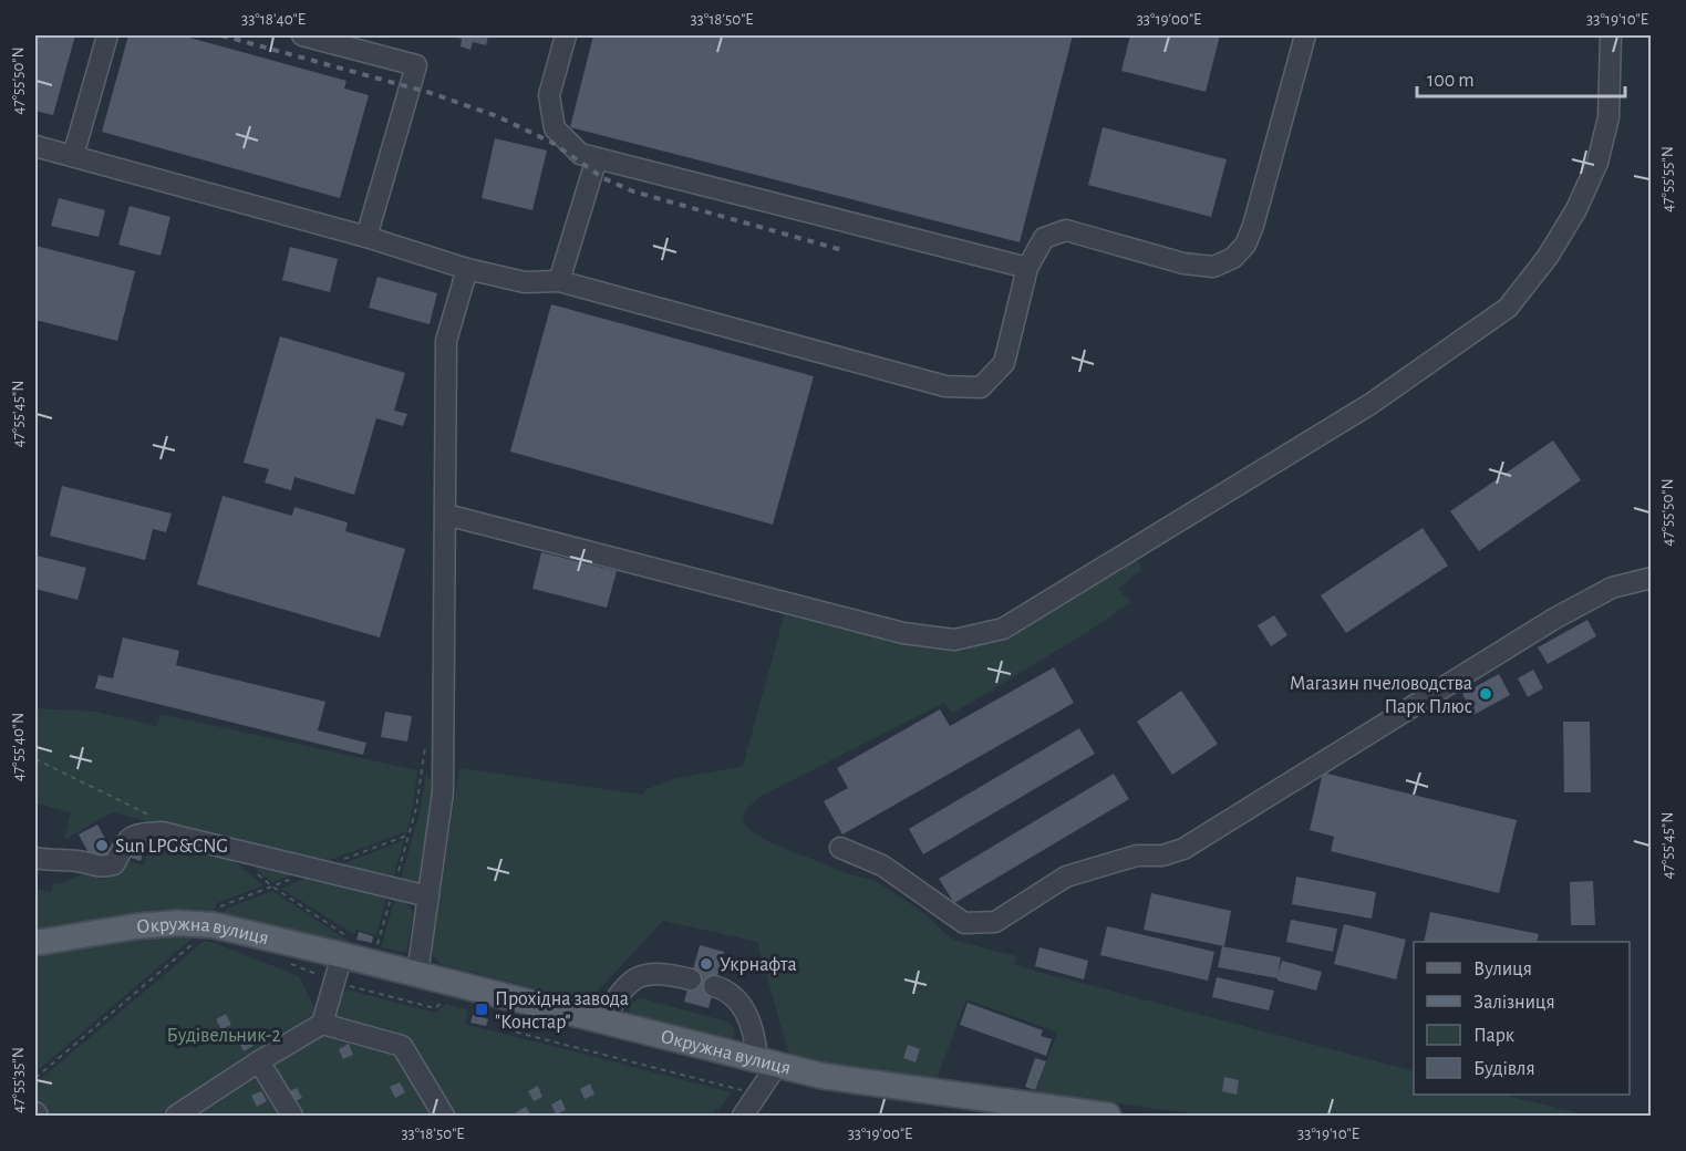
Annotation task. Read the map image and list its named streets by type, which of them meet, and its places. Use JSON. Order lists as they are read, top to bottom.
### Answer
{
  "streets": {
    "main road": ["Окружна вулиця"]
  },
  "parks": ["Будівельник-2"],
  "places": {
    "other": ["Магазин пчеловодства Парк Плюс", "Sun LPG&CNG", "Укрнафта"],
    "transit": ["Прохідна завода \"Констар\""]
  },
  "legend": [
    "Вулиця",
    "Залізниця",
    "Парк",
    "Будівля"
  ],
  "scale_bar": "100 m",
  "coordinates": [
    "33°18'40\"E",
    "33°18'50\"E",
    "33°19'00\"E",
    "33°19'10\"E",
    "47°55'50\"N",
    "47°55'55\"N",
    "47°55'45\"N",
    "47°55'40\"N",
    "47°55'35\"N"
  ]
}
